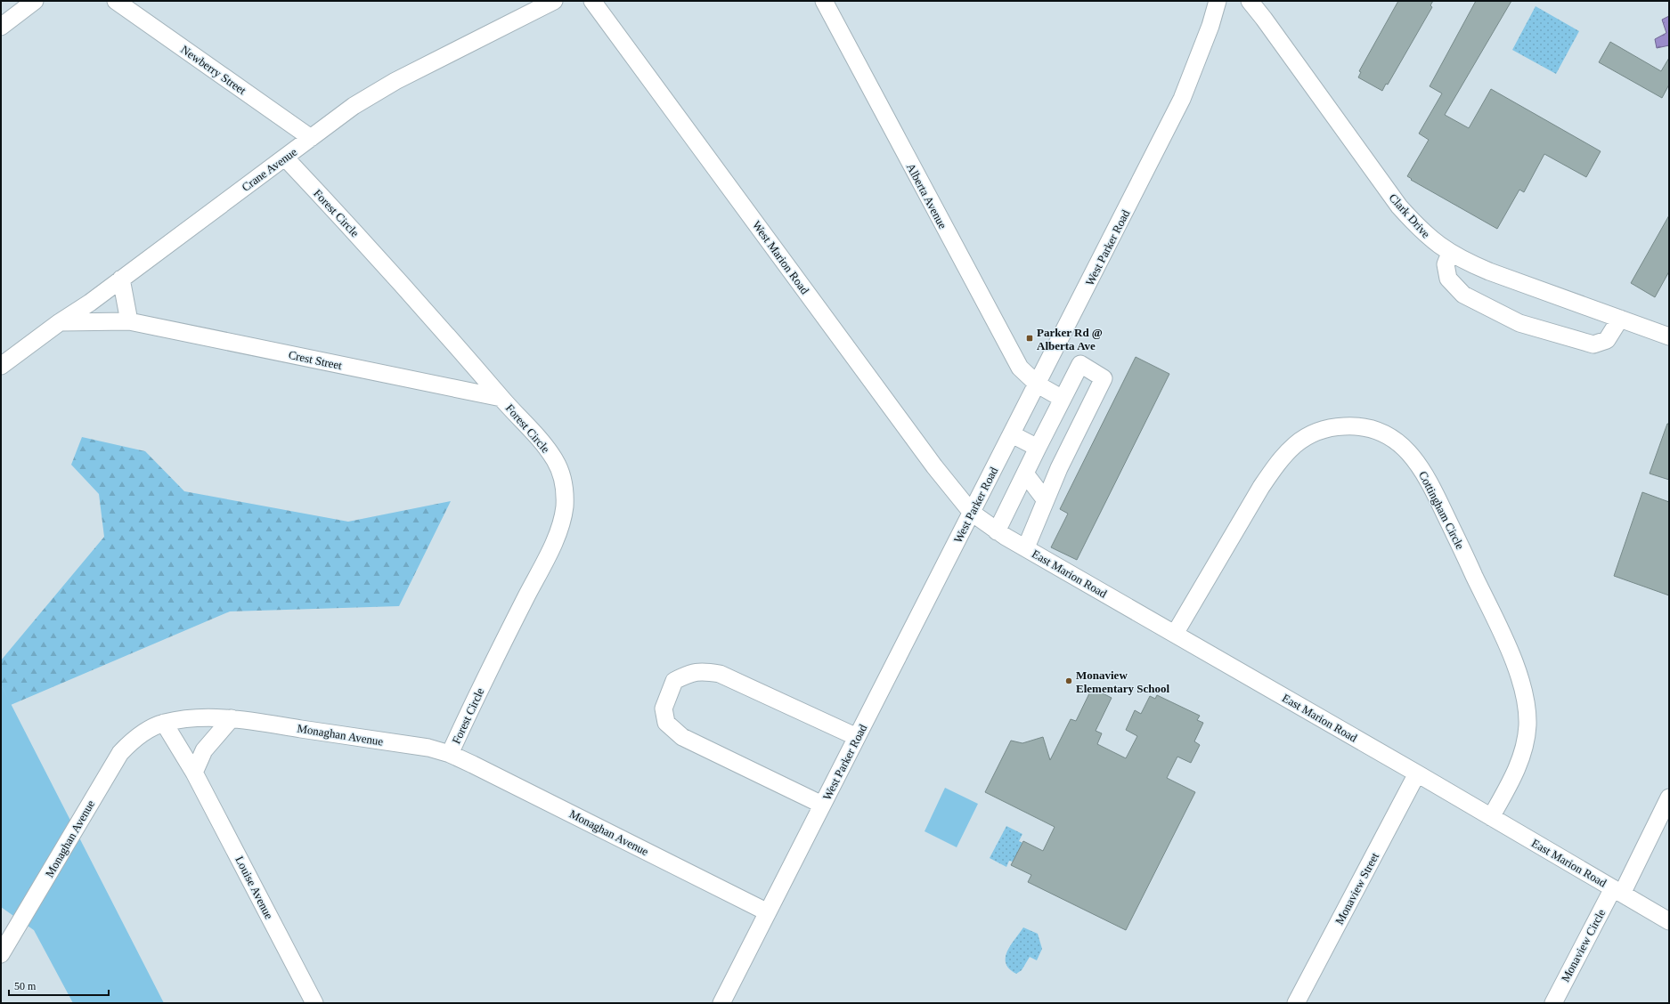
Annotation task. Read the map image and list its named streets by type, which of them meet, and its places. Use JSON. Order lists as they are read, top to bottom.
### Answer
{
  "streets": {
    "street": [
      "Newberry Street",
      "Crane Avenue",
      "Alberta Avenue",
      "Forest Circle",
      "Clark Drive",
      "West Parker Road",
      "West Marion Road",
      "Crest Street",
      "Cottingham Circle",
      "East Marion Road",
      "Monaghan Avenue",
      "Louise Avenue",
      "Monaview Street",
      "Monaview Circle"
    ]
  },
  "crossings": [
    ["Newberry Street", "Crane Avenue"],
    ["Crane Avenue", "Forest Circle"],
    ["Crane Avenue", "Crest Street"],
    ["Alberta Avenue", "West Parker Road"],
    ["Forest Circle", "Crest Street"],
    ["Forest Circle", "Monaghan Avenue"],
    ["West Parker Road", "West Marion Road"],
    ["West Parker Road", "East Marion Road"],
    ["West Parker Road", "Monaghan Avenue"],
    ["West Marion Road", "East Marion Road"],
    ["Cottingham Circle", "East Marion Road"],
    ["East Marion Road", "Monaview Street"],
    ["East Marion Road", "Monaview Circle"],
    ["Monaghan Avenue", "Louise Avenue"]
  ],
  "places": {
    "transit": ["Parker Rd @ Alberta Ave"],
    "other": ["Monaview Elementary School"]
  },
  "scale_bar": "50 m"
}
